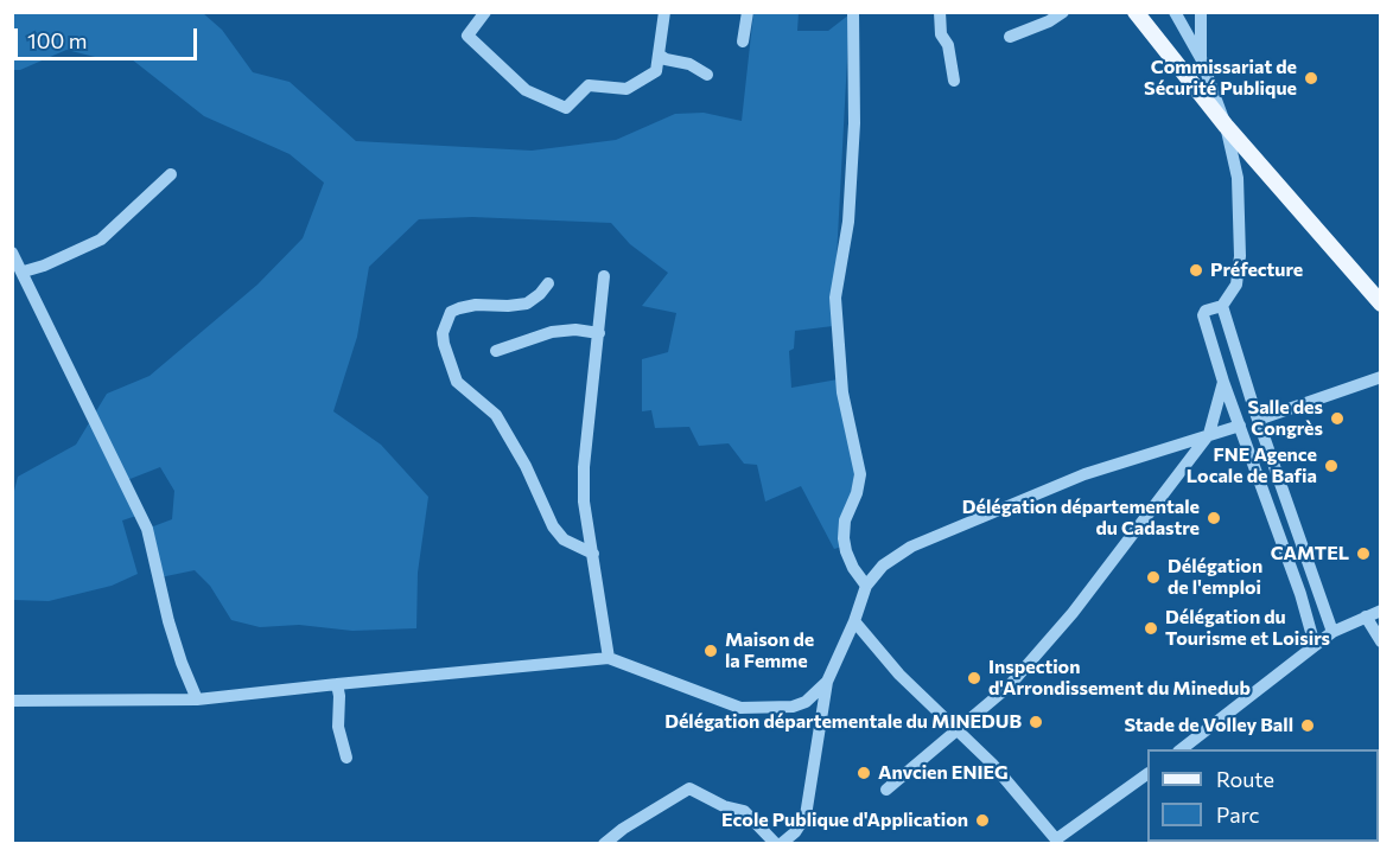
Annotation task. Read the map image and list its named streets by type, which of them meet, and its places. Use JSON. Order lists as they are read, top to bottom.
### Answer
{
  "places": [
    "Commissariat de Sécurité Publique",
    "Préfecture",
    "Salle des Congrès",
    "FNE Agence Locale de Bafia",
    "Délégation départementale du Cadastre",
    "CAMTEL",
    "Délégation de l'emploi",
    "Délégation du Tourisme et Loisirs",
    "Maison de la Femme",
    "Inspection d'Arrondissement du Minedub",
    "Délégation départementale du MINEDUB",
    "Stade de Volley Ball",
    "Anvcien ENIEG",
    "Ecole Publique d'Application"
  ],
  "legend": ["Route", "Parc"],
  "scale_bar": "100 m"
}
